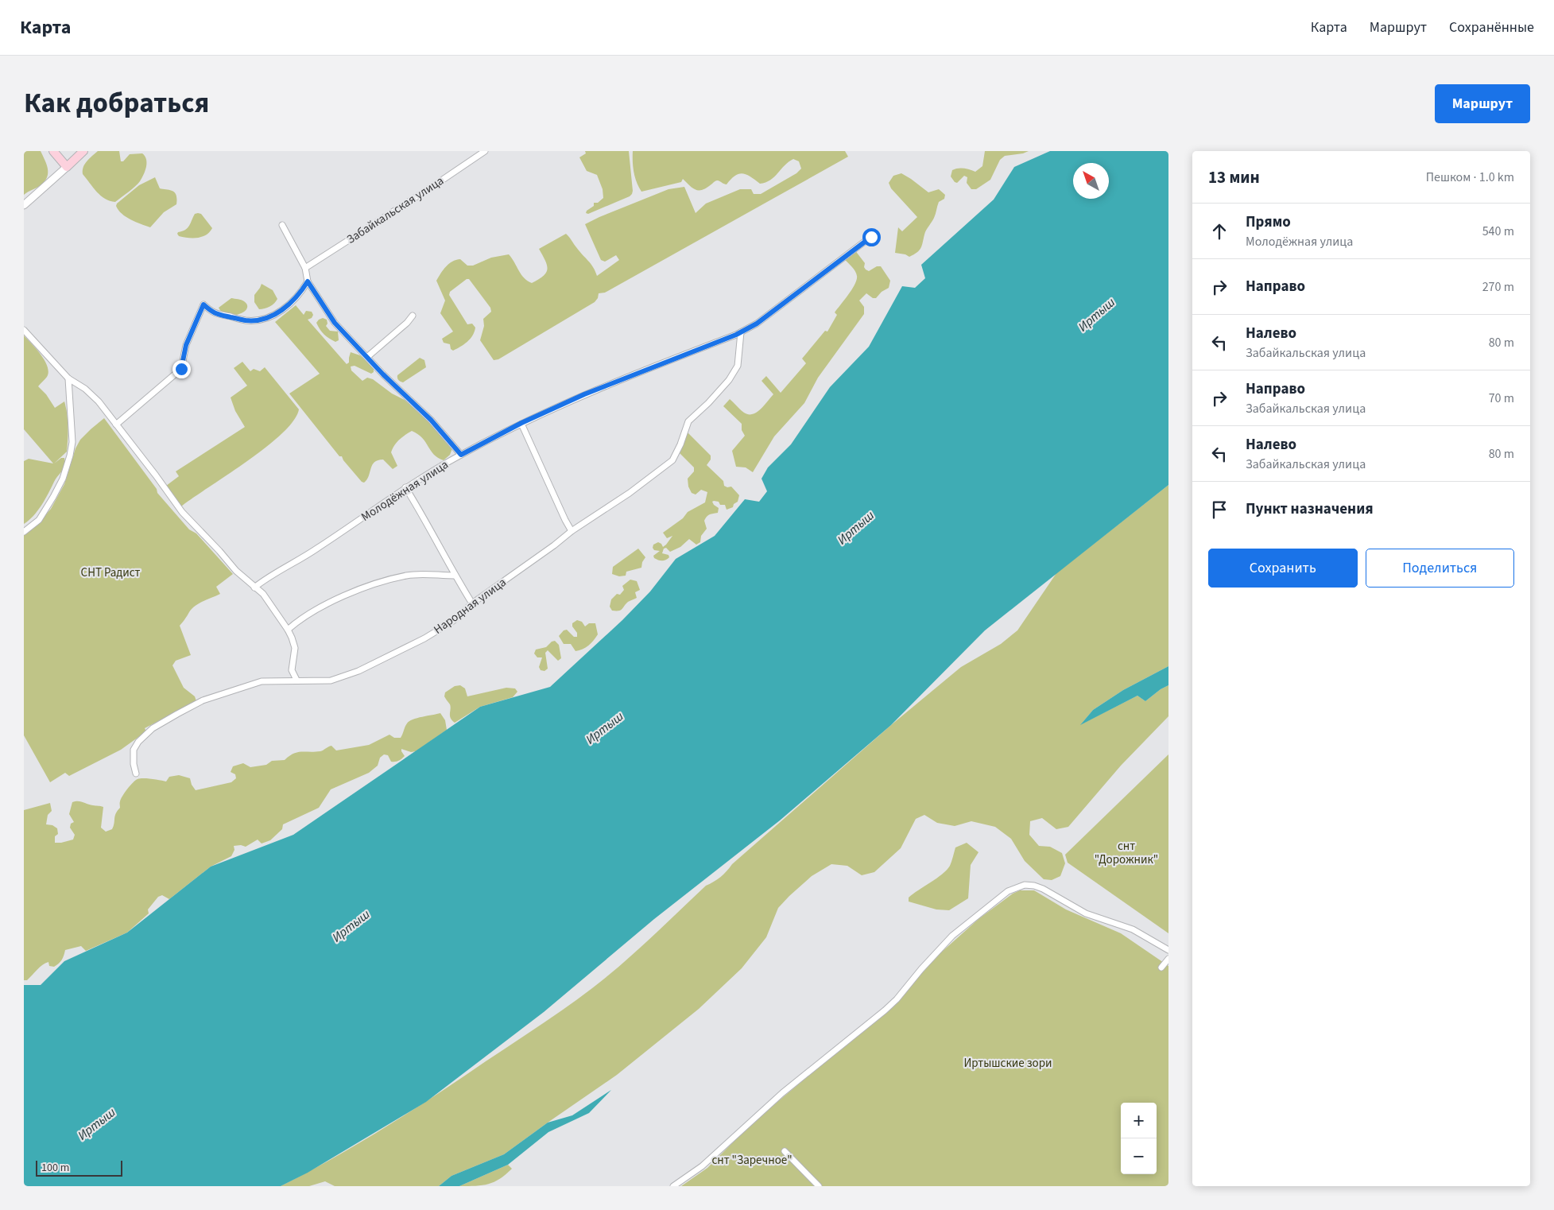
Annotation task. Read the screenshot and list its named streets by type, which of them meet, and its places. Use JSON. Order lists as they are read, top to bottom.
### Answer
{
  "streets": {
    "street": ["Забайкальская улица", "Молодёжная улица", "Народная улица"]
  },
  "crossings": [
    ["Молодёжная улица", "Народная улица"]
  ],
  "water": ["Иртыш"],
  "parks": [
    "СНТ Радист",
    "снт \"Дорожник\"",
    "Иртышские зори",
    "снт \"Заречное\""
  ],
  "scale_bar": "100 m",
  "north": "top left",
  "page": {
    "header": "Карта",
    "nav": ["Карта", "Маршрут", "Сохранённые"],
    "title": "Как добраться",
    "buttons": [
      "Маршрут",
      ["Сохранить", "Поделиться"]
    ],
    "heading": ["13 мин", "Пешком · 1.0 km"],
    "list": [
      ["Прямо", "Молодёжная улица", "540 m"],
      ["Направо", "270 m"],
      ["Налево", "Забайкальская улица", "80 m"],
      ["Направо", "Забайкальская улица", "70 m"],
      ["Налево", "Забайкальская улица", "80 m"],
      "Пункт назначения"
    ],
    "map_buttons": ["+", "−"],
    "scale": "100 m"
  }
}
